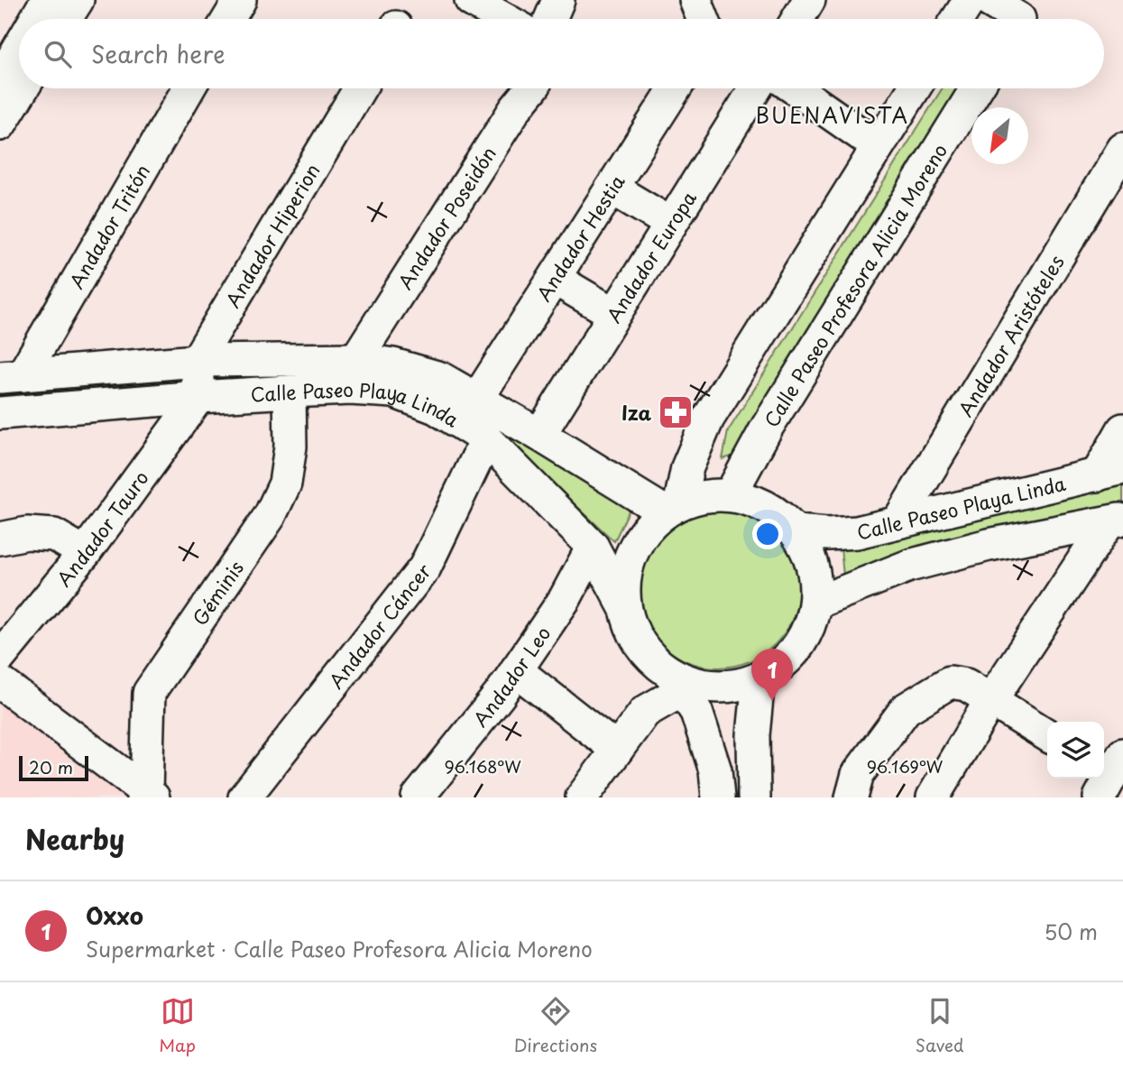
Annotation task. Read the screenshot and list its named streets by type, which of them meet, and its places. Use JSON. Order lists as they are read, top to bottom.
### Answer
{
  "streets": {
    "street": [
      "Andador Poseidón",
      "Andador Tritón",
      "Andador Hiperion",
      "Andador Hestia",
      "Andador Europa",
      "Calle Paseo Profesora Alicia Moreno",
      "Andador Aristóteles",
      "Calle Paseo Playa Linda",
      "Andador Tauro",
      "Géminis",
      "Andador Cáncer",
      "Andador Leo"
    ]
  },
  "crossings": [
    ["Andador Poseidón", "Calle Paseo Playa Linda"],
    ["Andador Tritón", "Calle Paseo Playa Linda"],
    ["Andador Hiperion", "Calle Paseo Playa Linda"],
    ["Andador Hestia", "Calle Paseo Playa Linda"],
    ["Andador Europa", "Calle Paseo Playa Linda"],
    ["Calle Paseo Profesora Alicia Moreno", "Calle Paseo Playa Linda"],
    ["Andador Aristóteles", "Calle Paseo Playa Linda"],
    ["Calle Paseo Playa Linda", "Andador Tauro"],
    ["Calle Paseo Playa Linda", "Géminis"],
    ["Calle Paseo Playa Linda", "Andador Cáncer"],
    ["Calle Paseo Playa Linda", "Andador Leo"]
  ],
  "districts": ["BUENAVISTA"],
  "places": {
    "pharmacy": ["Iza"]
  },
  "scale_bar": "20 m",
  "north": "bottom left",
  "page": {
    "search": "Search here",
    "pins": "1",
    "scale": "20 m",
    "heading": "Nearby",
    "list": [
      {
        "mark": "1",
        "name": "Oxxo",
        "note": "Supermarket · Calle Paseo Profesora Alicia Moreno",
        "value": "50 m"
      }
    ],
    "nav": ["Map", "Directions", "Saved"]
  },
  "coordinates": ["96.168°W", "96.169°W"]
}
